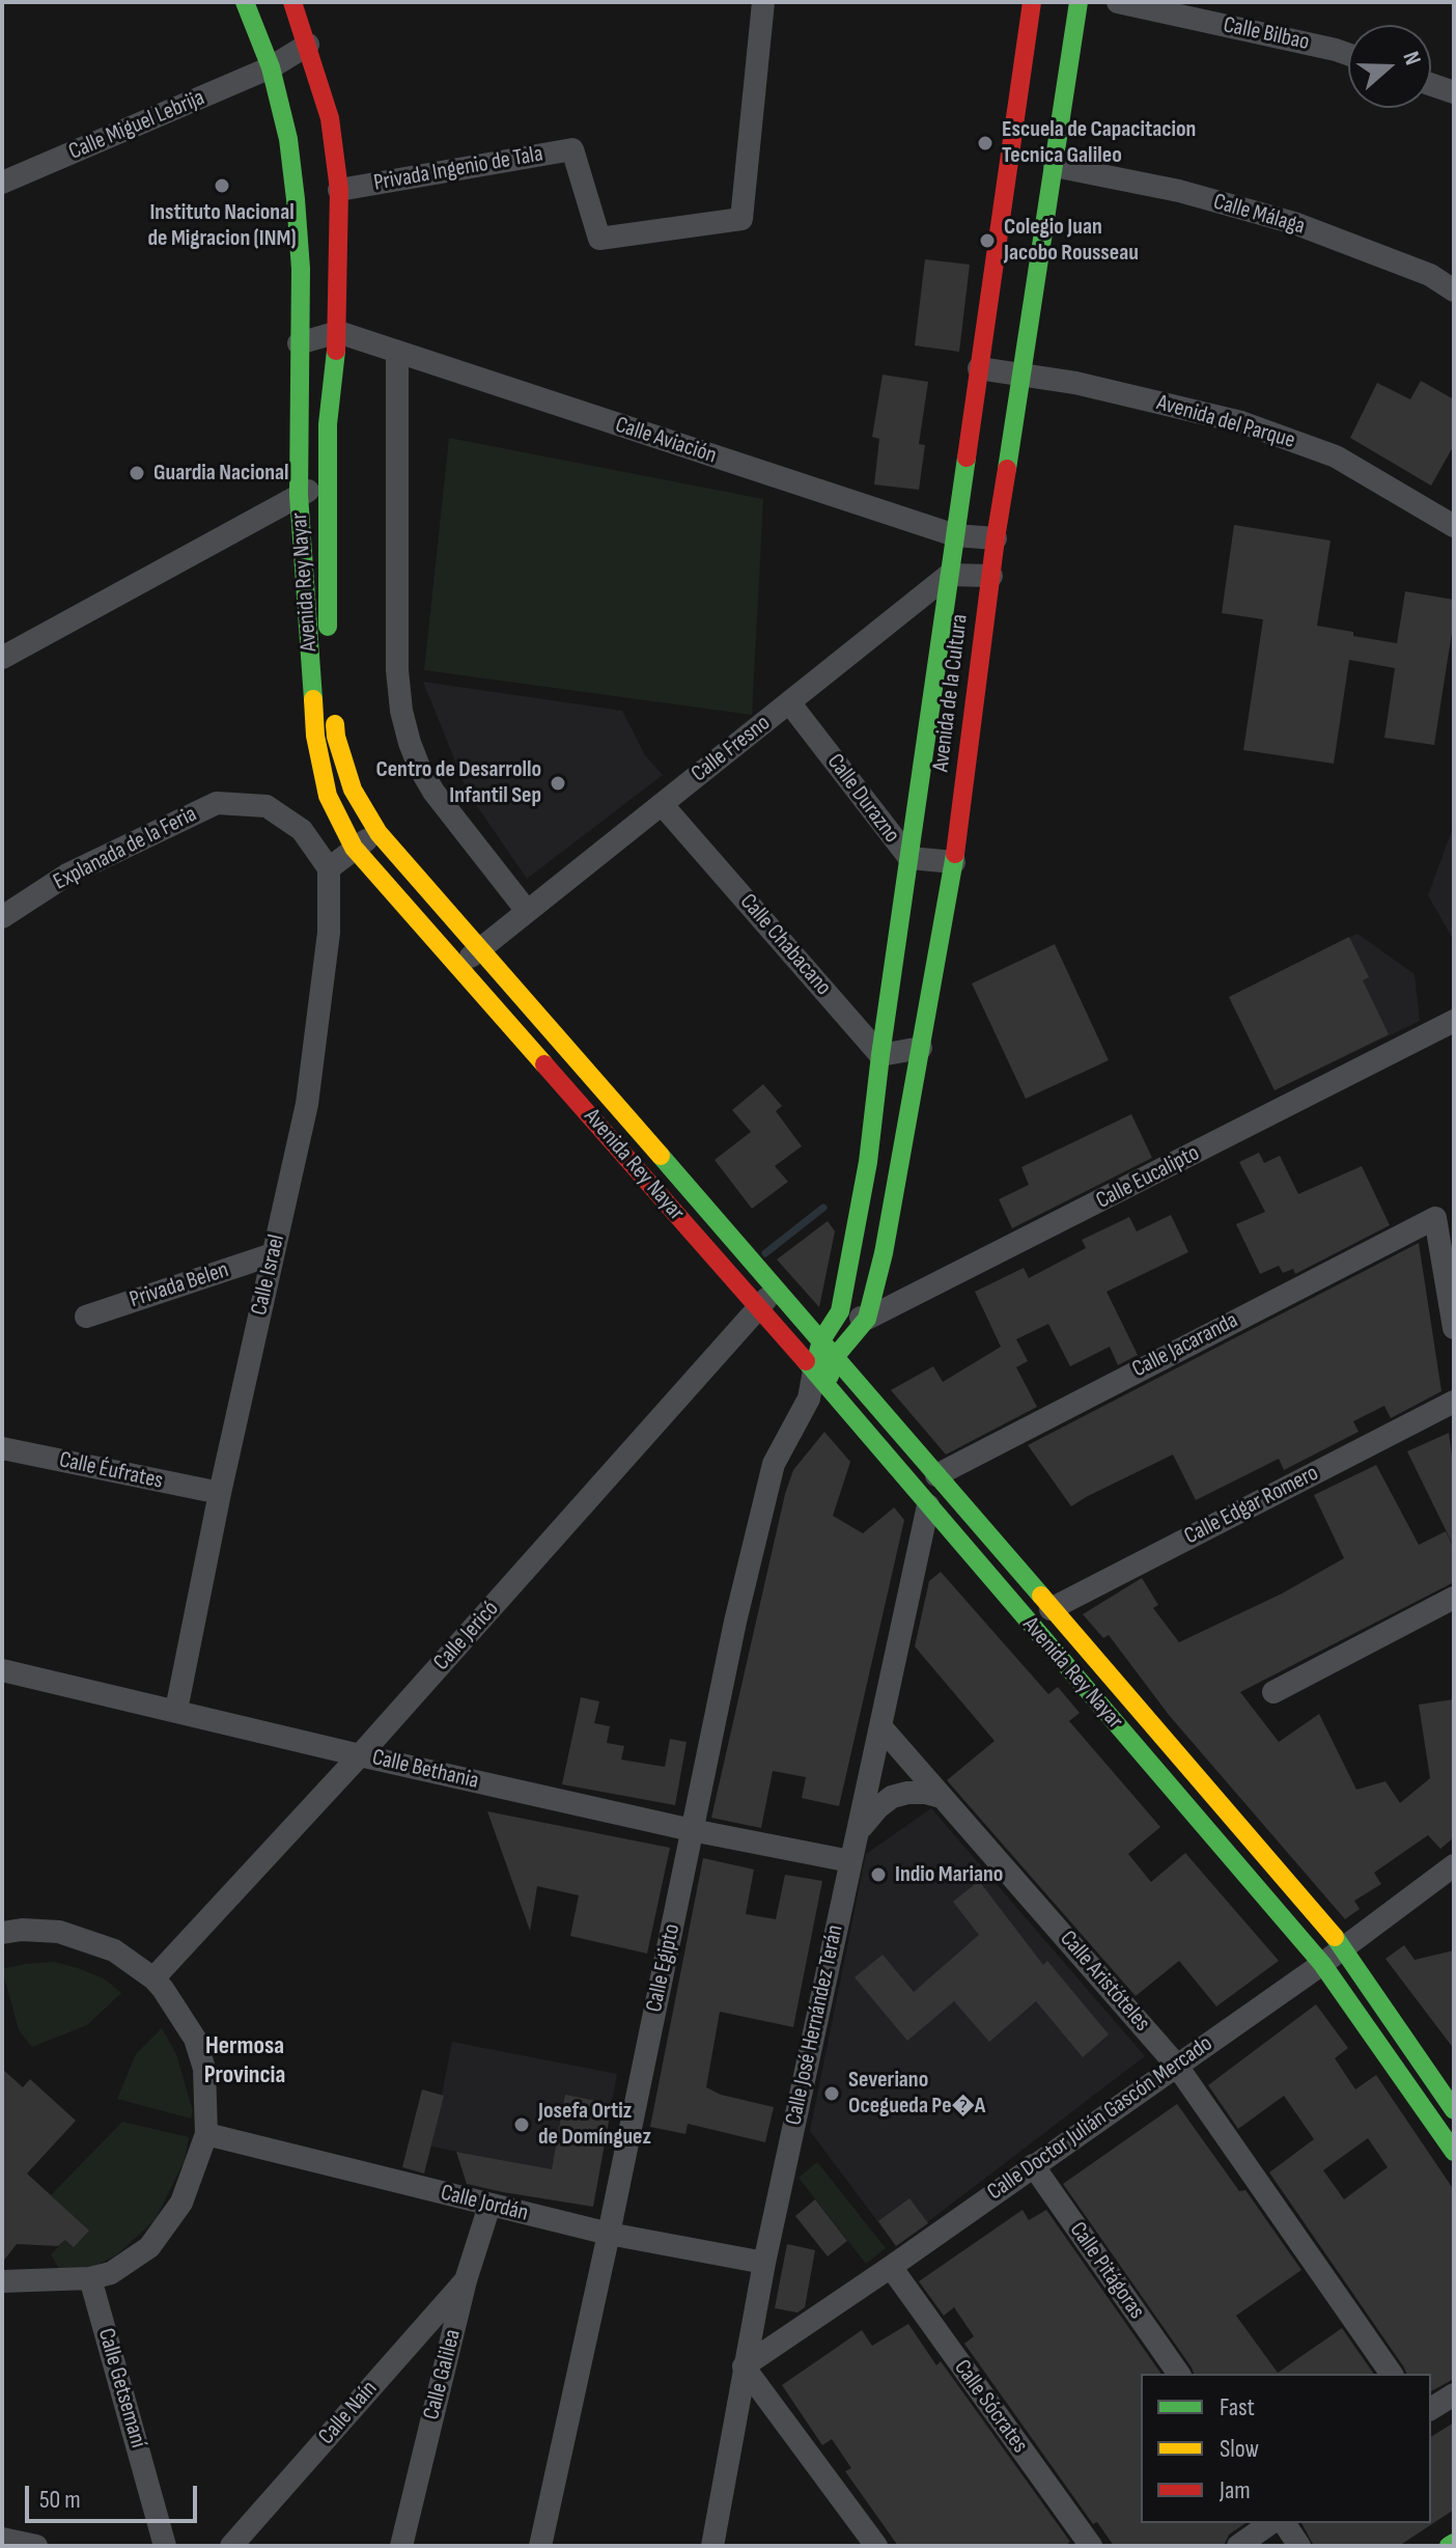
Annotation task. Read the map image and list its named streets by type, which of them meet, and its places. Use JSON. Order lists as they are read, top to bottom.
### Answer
{
  "streets": {
    "main road": ["Avenida Rey Nayar", "Avenida de la Cultura"],
    "street": [
      "Calle Bilbao",
      "Calle Miguel Lebrija",
      "Privada Ingenio de Tala",
      "Calle Málaga",
      "Avenida del Parque",
      "Calle Aviación",
      "Calle Fresno",
      "Calle Durazno",
      "Explanada de la Feria",
      "Calle Chabacano",
      "Calle Eucalipto",
      "Calle Israel",
      "Privada Belen",
      "Calle Jacaranda",
      "Calle Éufrates",
      "Calle Edgar Romero",
      "Calle Jericó",
      "Calle Bethania",
      "Calle Egipto",
      "Calle Aristóteles",
      "Calle José Hernández Terán",
      "Calle Doctor Julián Gascón Mercado",
      "Calle Jordán",
      "Calle Pitágoras",
      "Calle Galilea",
      "Calle Getsemaní",
      "Calle Sócrates",
      "Calle Naín"
    ]
  },
  "crossings": [
    ["Calle Miguel Lebrija", "Avenida Rey Nayar"],
    ["Privada Ingenio de Tala", "Avenida Rey Nayar"],
    ["Calle Málaga", "Avenida de la Cultura"],
    ["Avenida del Parque", "Avenida de la Cultura"],
    ["Calle Aviación", "Avenida Rey Nayar"],
    ["Calle Aviación", "Avenida de la Cultura"],
    ["Avenida Rey Nayar", "Avenida de la Cultura"],
    ["Avenida Rey Nayar", "Calle Fresno"],
    ["Avenida Rey Nayar", "Calle Jacaranda"],
    ["Avenida Rey Nayar", "Calle Edgar Romero"],
    ["Avenida Rey Nayar", "Calle Jericó"],
    ["Avenida Rey Nayar", "Calle Egipto"],
    ["Avenida Rey Nayar", "Calle José Hernández Terán"],
    ["Avenida Rey Nayar", "Calle Doctor Julián Gascón Mercado"],
    ["Avenida de la Cultura", "Calle Fresno"],
    ["Avenida de la Cultura", "Calle Durazno"],
    ["Avenida de la Cultura", "Calle Chabacano"],
    ["Avenida de la Cultura", "Calle Eucalipto"],
    ["Avenida de la Cultura", "Calle Egipto"],
    ["Calle Fresno", "Calle Durazno"],
    ["Calle Fresno", "Calle Chabacano"],
    ["Explanada de la Feria", "Calle Israel"],
    ["Calle Israel", "Privada Belen"],
    ["Calle Israel", "Calle Éufrates"],
    ["Calle Israel", "Calle Bethania"],
    ["Calle Jericó", "Calle Bethania"],
    ["Calle Bethania", "Calle Egipto"],
    ["Calle Bethania", "Calle José Hernández Terán"],
    ["Calle Egipto", "Calle Jordán"],
    ["Calle Aristóteles", "Calle José Hernández Terán"],
    ["Calle Aristóteles", "Calle Doctor Julián Gascón Mercado"],
    ["Calle José Hernández Terán", "Calle Doctor Julián Gascón Mercado"],
    ["Calle José Hernández Terán", "Calle Jordán"],
    ["Calle Doctor Julián Gascón Mercado", "Calle Pitágoras"],
    ["Calle Doctor Julián Gascón Mercado", "Calle Sócrates"],
    ["Calle Jordán", "Calle Galilea"],
    ["Calle Galilea", "Calle Naín"]
  ],
  "districts": ["Hermosa Provincia"],
  "places": [
    "Escuela de Capacitacion Tecnica Galileo",
    "Instituto Nacional de Migracion (INM)",
    "Colegio Juan Jacobo Rousseau",
    "Guardia Nacional",
    "Centro de Desarrollo Infantil Sep",
    "Indio Mariano",
    "Severiano Ocegueda Pe�A",
    "Josefa Ortiz de Domínguez"
  ],
  "legend": ["Fast", "Slow", "Jam"],
  "scale_bar": "50 m",
  "north": "right"
}
